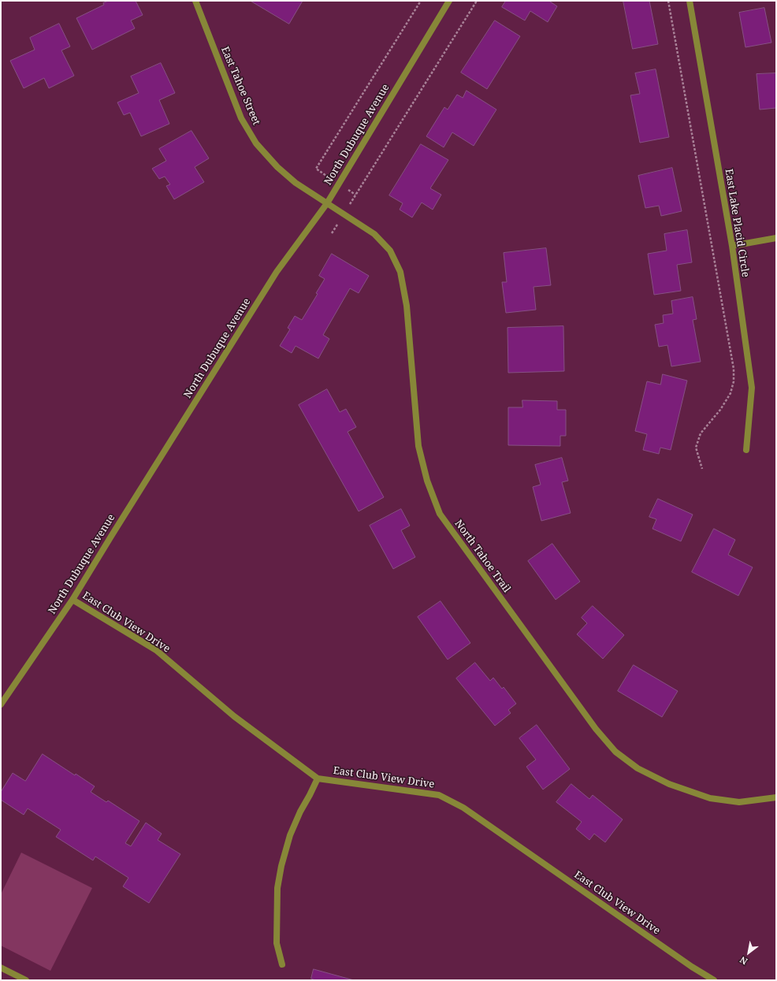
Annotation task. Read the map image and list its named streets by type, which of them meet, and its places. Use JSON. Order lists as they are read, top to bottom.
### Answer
{
  "streets": {
    "street": [
      "East Tahoe Street",
      "North Dubuque Avenue",
      "East Lake Placid Circle",
      "North Tahoe Trail",
      "East Club View Drive"
    ]
  },
  "crossings": [
    ["East Tahoe Street", "North Dubuque Avenue"],
    ["East Tahoe Street", "North Tahoe Trail"],
    ["North Dubuque Avenue", "North Tahoe Trail"],
    ["North Dubuque Avenue", "East Club View Drive"]
  ],
  "north": "bottom left"
}
